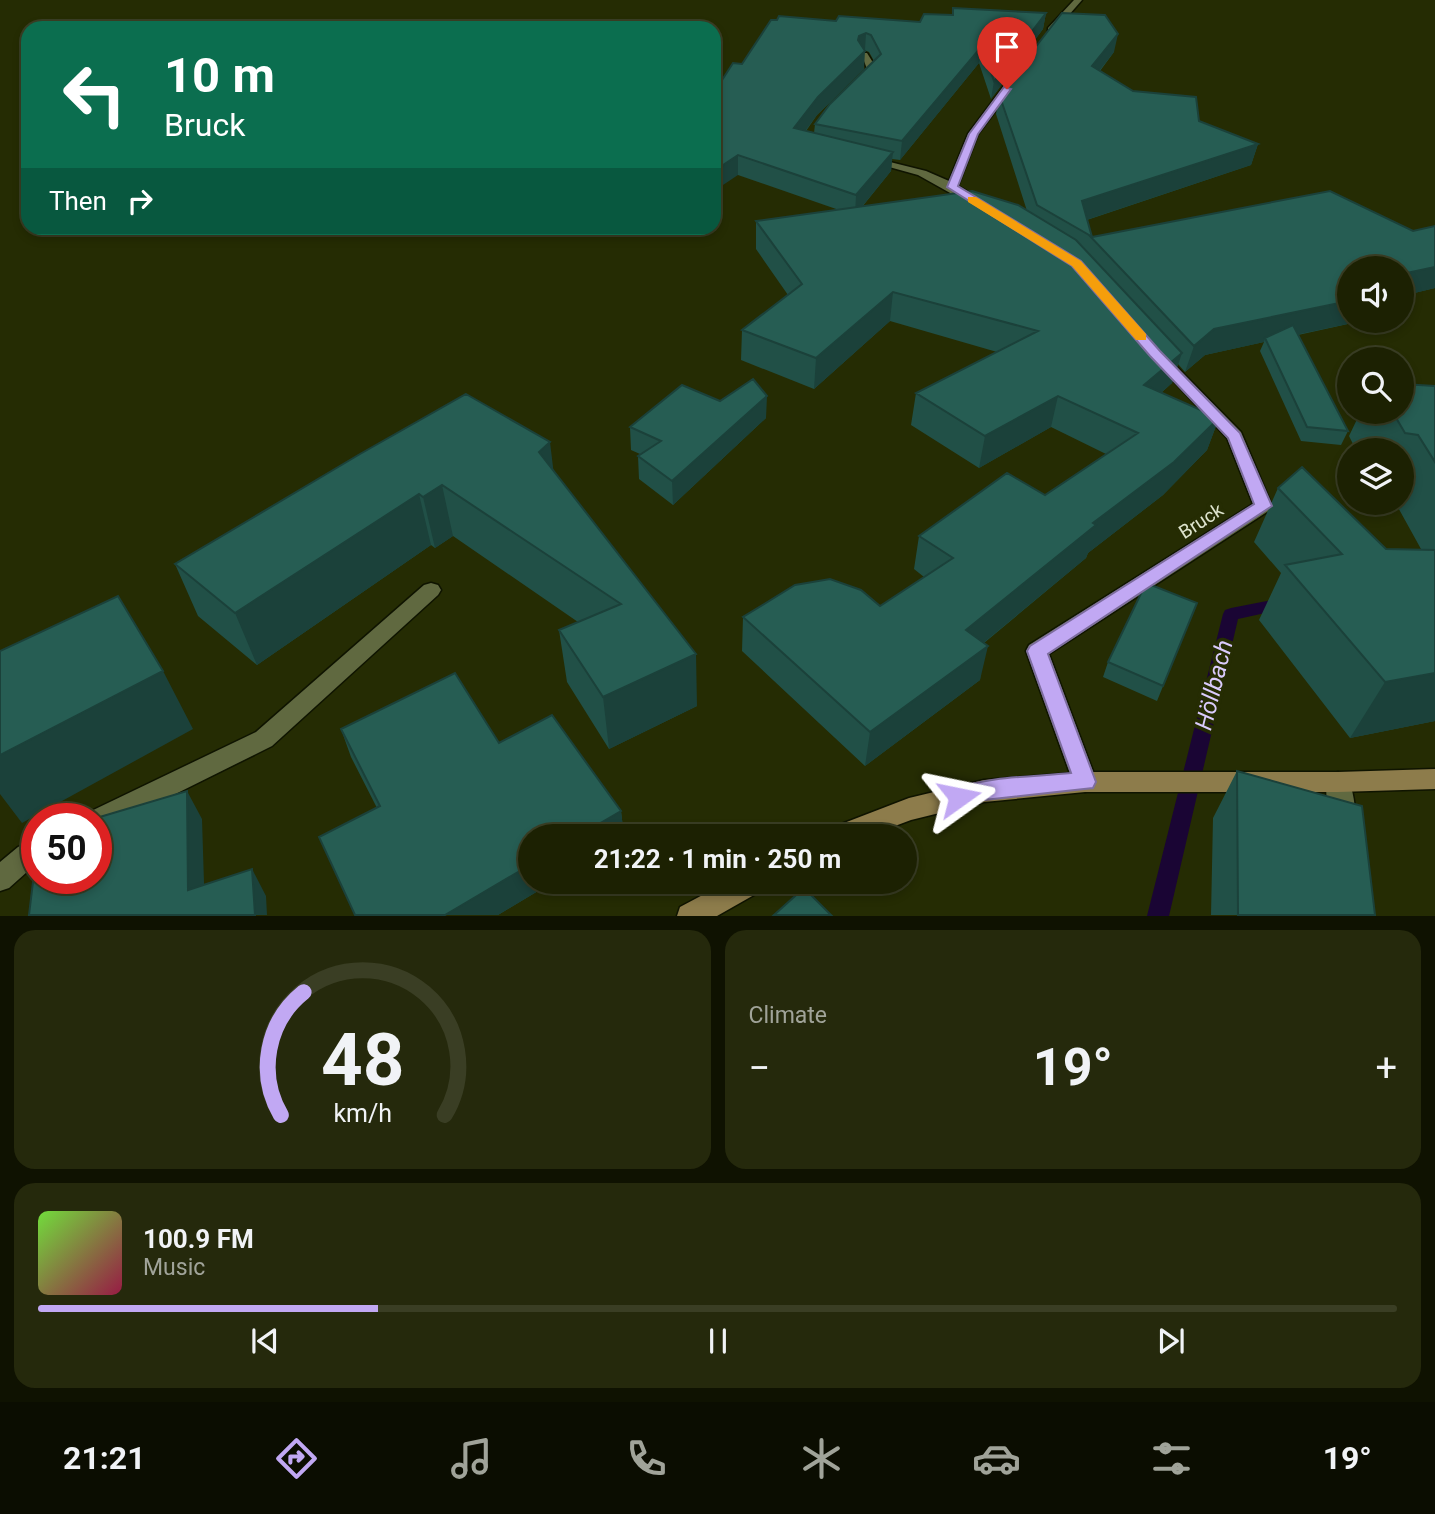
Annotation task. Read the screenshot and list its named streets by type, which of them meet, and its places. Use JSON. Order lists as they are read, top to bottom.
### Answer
{
  "streets": {
    "street": ["Bruck"]
  },
  "water": ["Höllbach"],
  "page": {
    "turn": ["10 m", "Bruck"],
    "then": "Then",
    "limit": "50",
    "trip": "21:22 · 1 min · 250 m",
    "tile": "Climate",
    "heat": ["−", "19°", "+"],
    "song": ["100.9 FM", "Music"],
    "tabs": ["21:21", "19°"],
    "gauge": ["48", "km/h"]
  }
}
